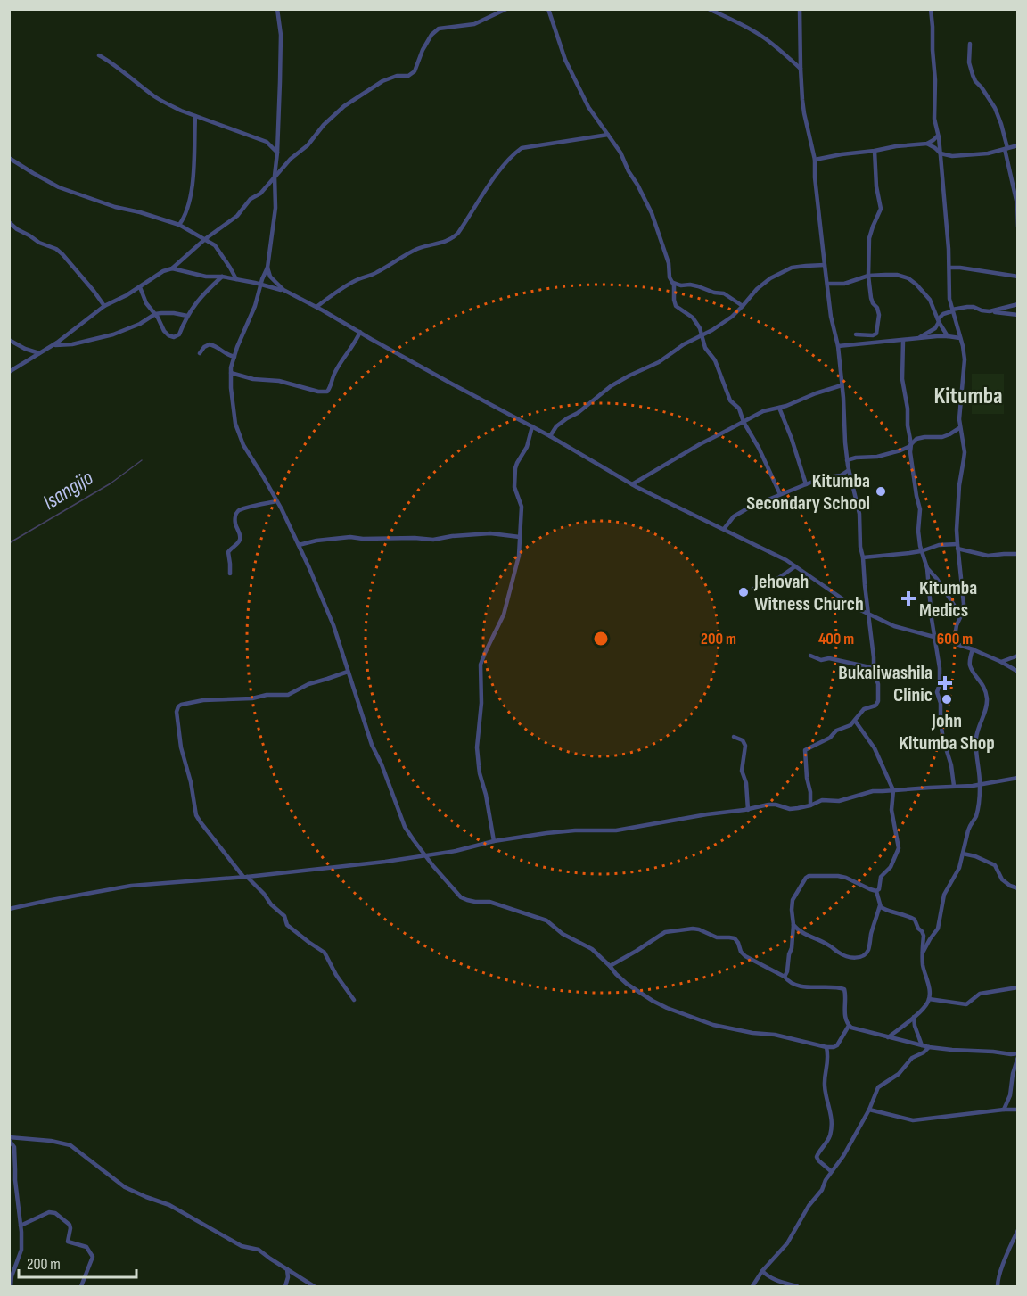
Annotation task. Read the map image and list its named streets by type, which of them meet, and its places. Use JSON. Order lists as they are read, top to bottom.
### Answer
{
  "districts": ["Kitumba"],
  "water": ["Isangijo"],
  "places": {
    "other": ["Kitumba Secondary School", "Jehovah Witness Church", "John Kitumba Shop"],
    "health": ["Kitumba Medics", "Bukaliwashila Clinic"]
  },
  "scale_bar": "200 m",
  "rings": ["200 m", "400 m", "600 m"]
}
